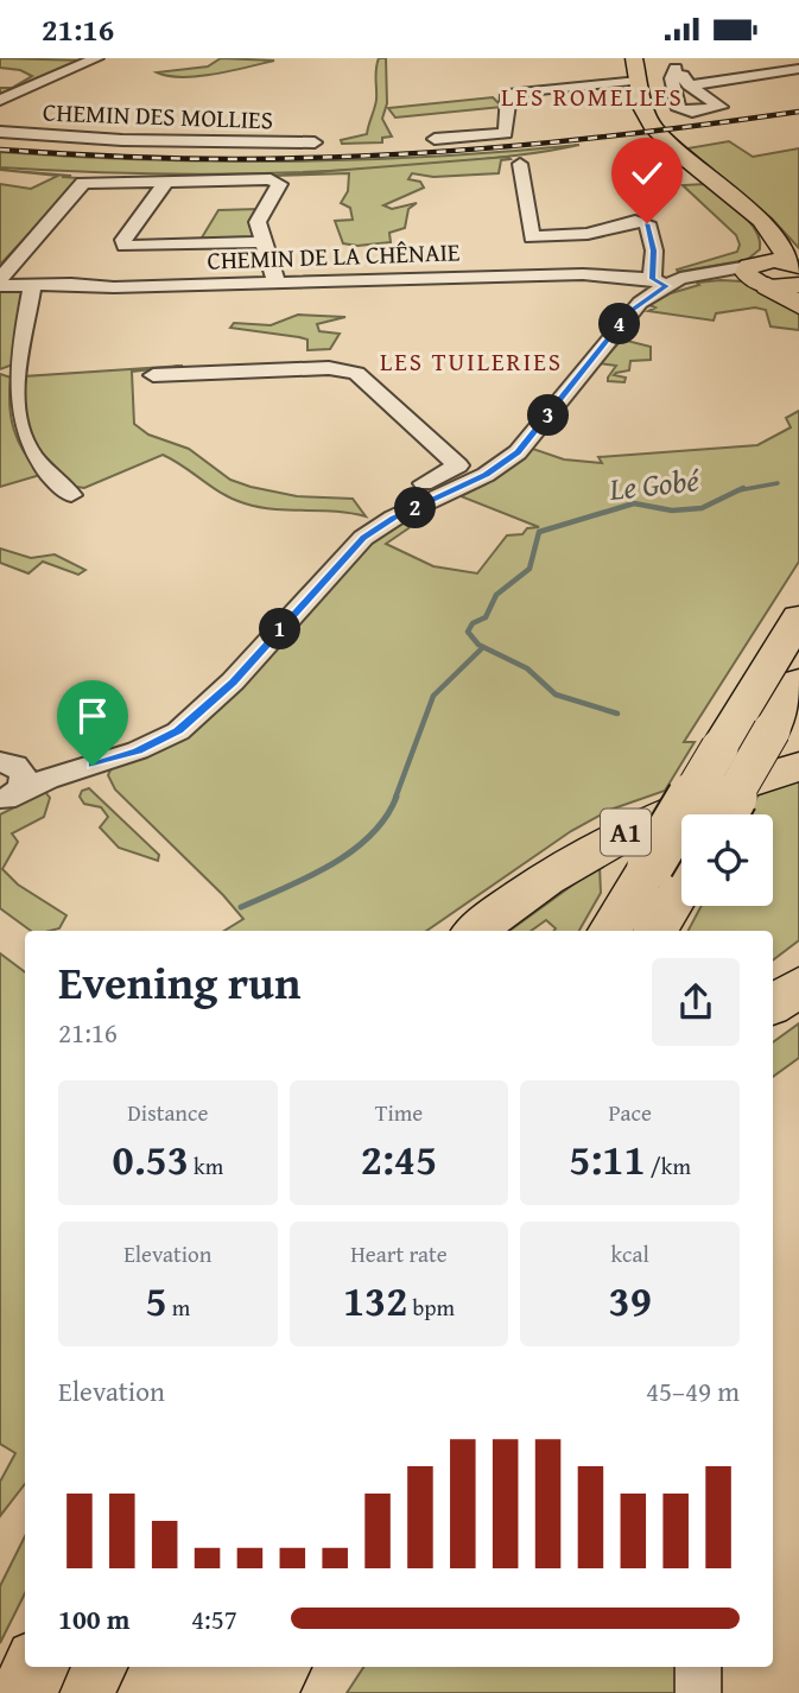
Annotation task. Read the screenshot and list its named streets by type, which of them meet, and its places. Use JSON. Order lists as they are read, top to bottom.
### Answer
{
  "streets": {
    "highway": ["A1"],
    "street": ["CHEMIN DES MOLLIES", "CHEMIN DE LA CHÊNAIE"]
  },
  "districts": ["LES ROMELLES", "LES TUILERIES"],
  "water": ["Le Gobé"],
  "page": {
    "status": "21:16",
    "pins": [
      "4",
      "3",
      "2",
      "1"
    ],
    "heading": ["Evening run", "21:16"],
    "stats": [
      ["Distance", "0.53 km"],
      ["Time", "2:45"],
      ["Pace", "5:11 /km"],
      ["Elevation", "5 m"],
      ["Heart rate", "132 bpm"],
      ["kcal", "39"]
    ],
    "chart": ["Elevation", "45–49 m"],
    "list": [
      {
        "name": "100 m",
        "note": "4:57"
      }
    ]
  }
}
